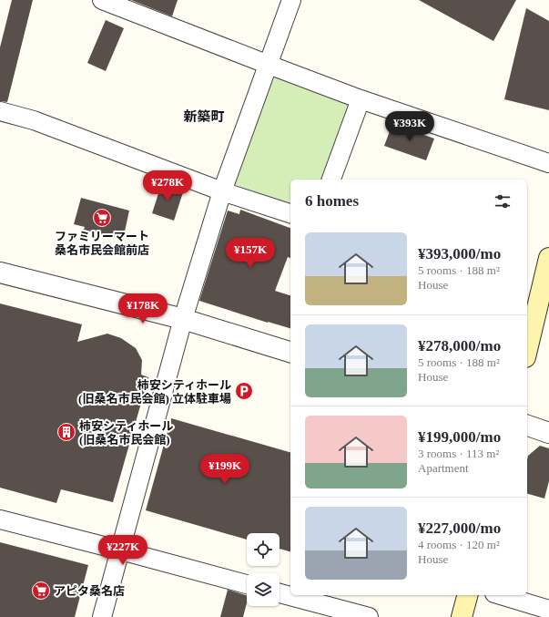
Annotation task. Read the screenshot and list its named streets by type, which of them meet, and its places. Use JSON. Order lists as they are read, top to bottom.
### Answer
{
  "districts": ["新築町"],
  "places": {
    "supermarket": ["ファミリーマート 桑名市民会館前店", "アピタ桑名店"],
    "parking": ["柿安シティホール (旧桑名市民会館) 立体駐車場"],
    "building": ["柿安シティホール (旧桑名市民会館)"]
  },
  "page": {
    "price": [
      "¥393K",
      "¥278K",
      "¥157K",
      "¥178K",
      "¥199K",
      "¥227K"
    ],
    "heading": "6 homes",
    "list": [
      {
        "name": "¥393,000/mo",
        "note": "5 rooms · 188 m² · House"
      },
      {
        "name": "¥278,000/mo",
        "note": "5 rooms · 188 m² · House"
      },
      {
        "name": "¥199,000/mo",
        "note": "3 rooms · 113 m² · Apartment"
      },
      {
        "name": "¥227,000/mo",
        "note": "4 rooms · 120 m² · House"
      }
    ]
  }
}
